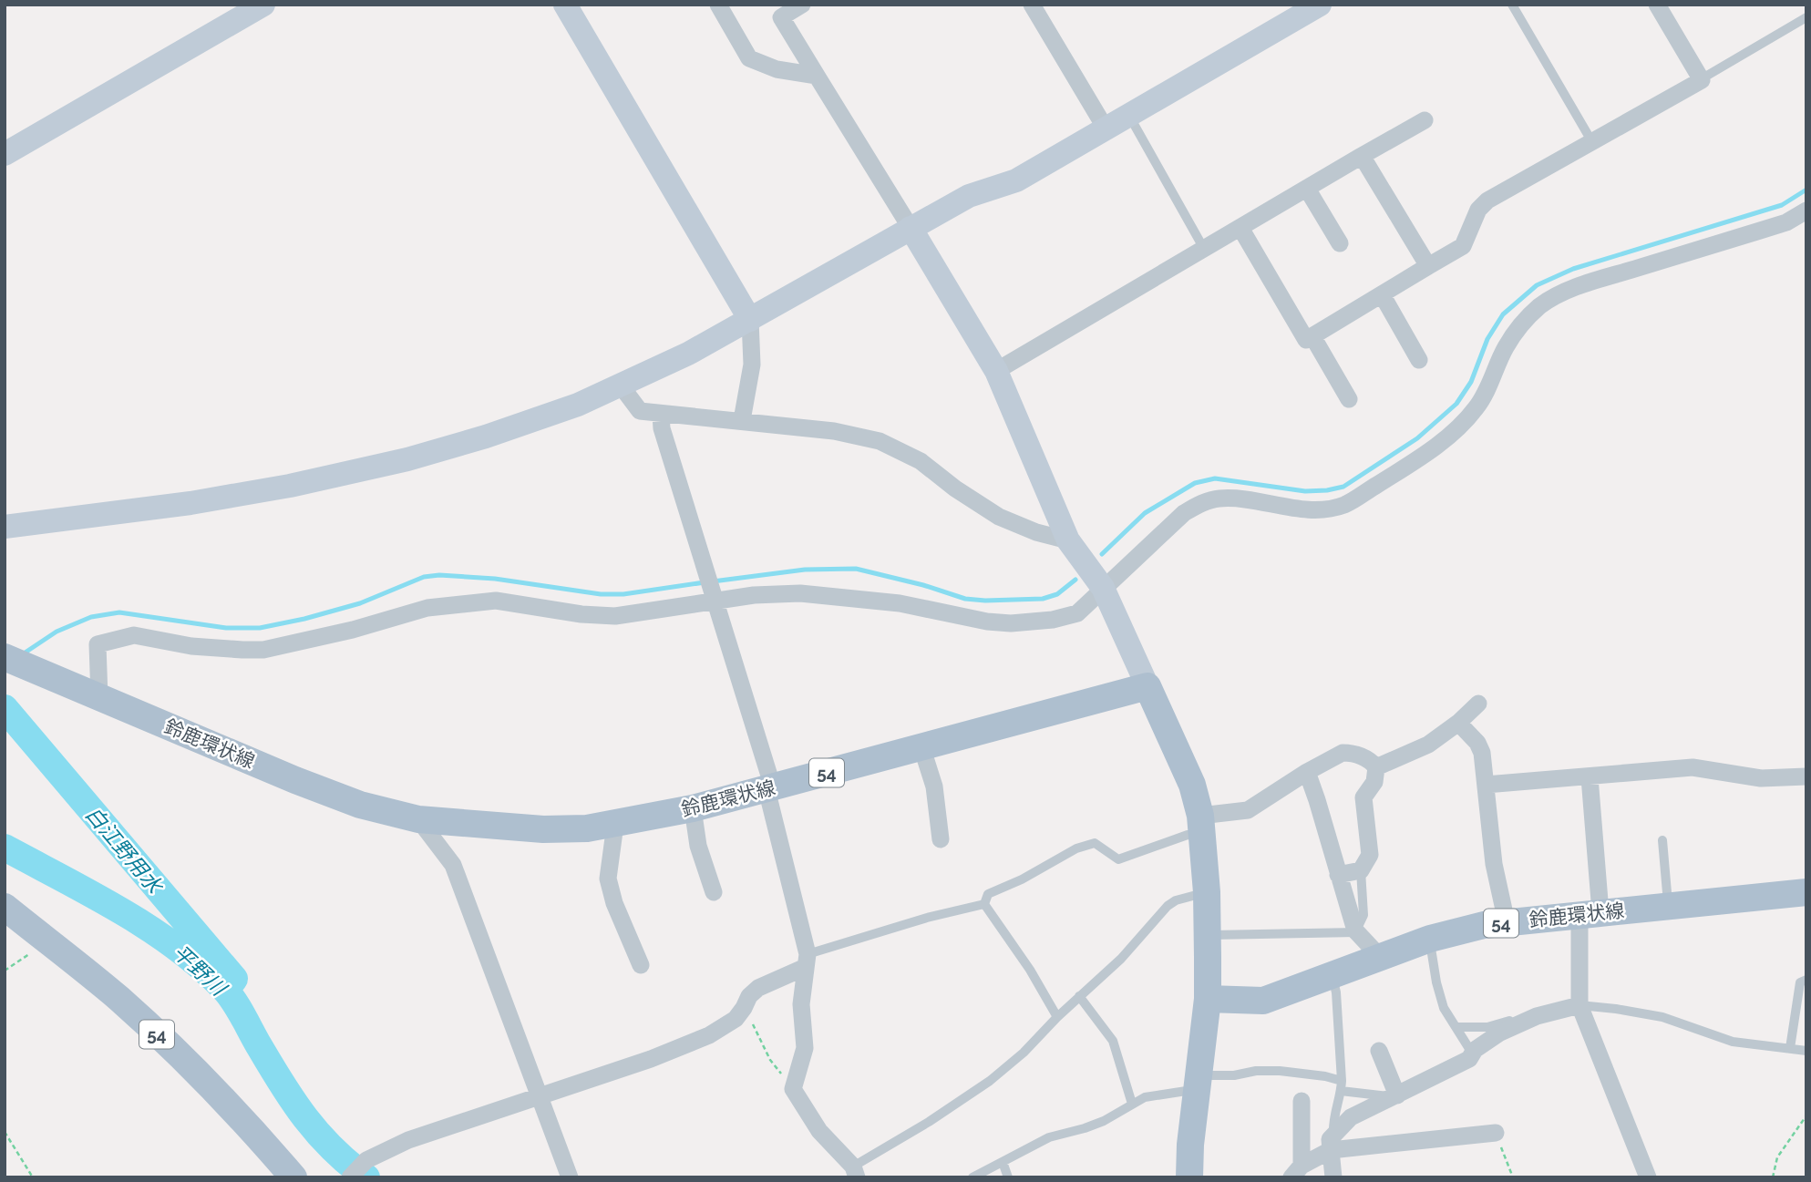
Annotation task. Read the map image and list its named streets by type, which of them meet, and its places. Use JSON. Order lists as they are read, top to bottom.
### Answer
{
  "streets": {
    "main road": ["鈴鹿環状線", "54"]
  },
  "water": ["白江野用水", "平野川"]
}
